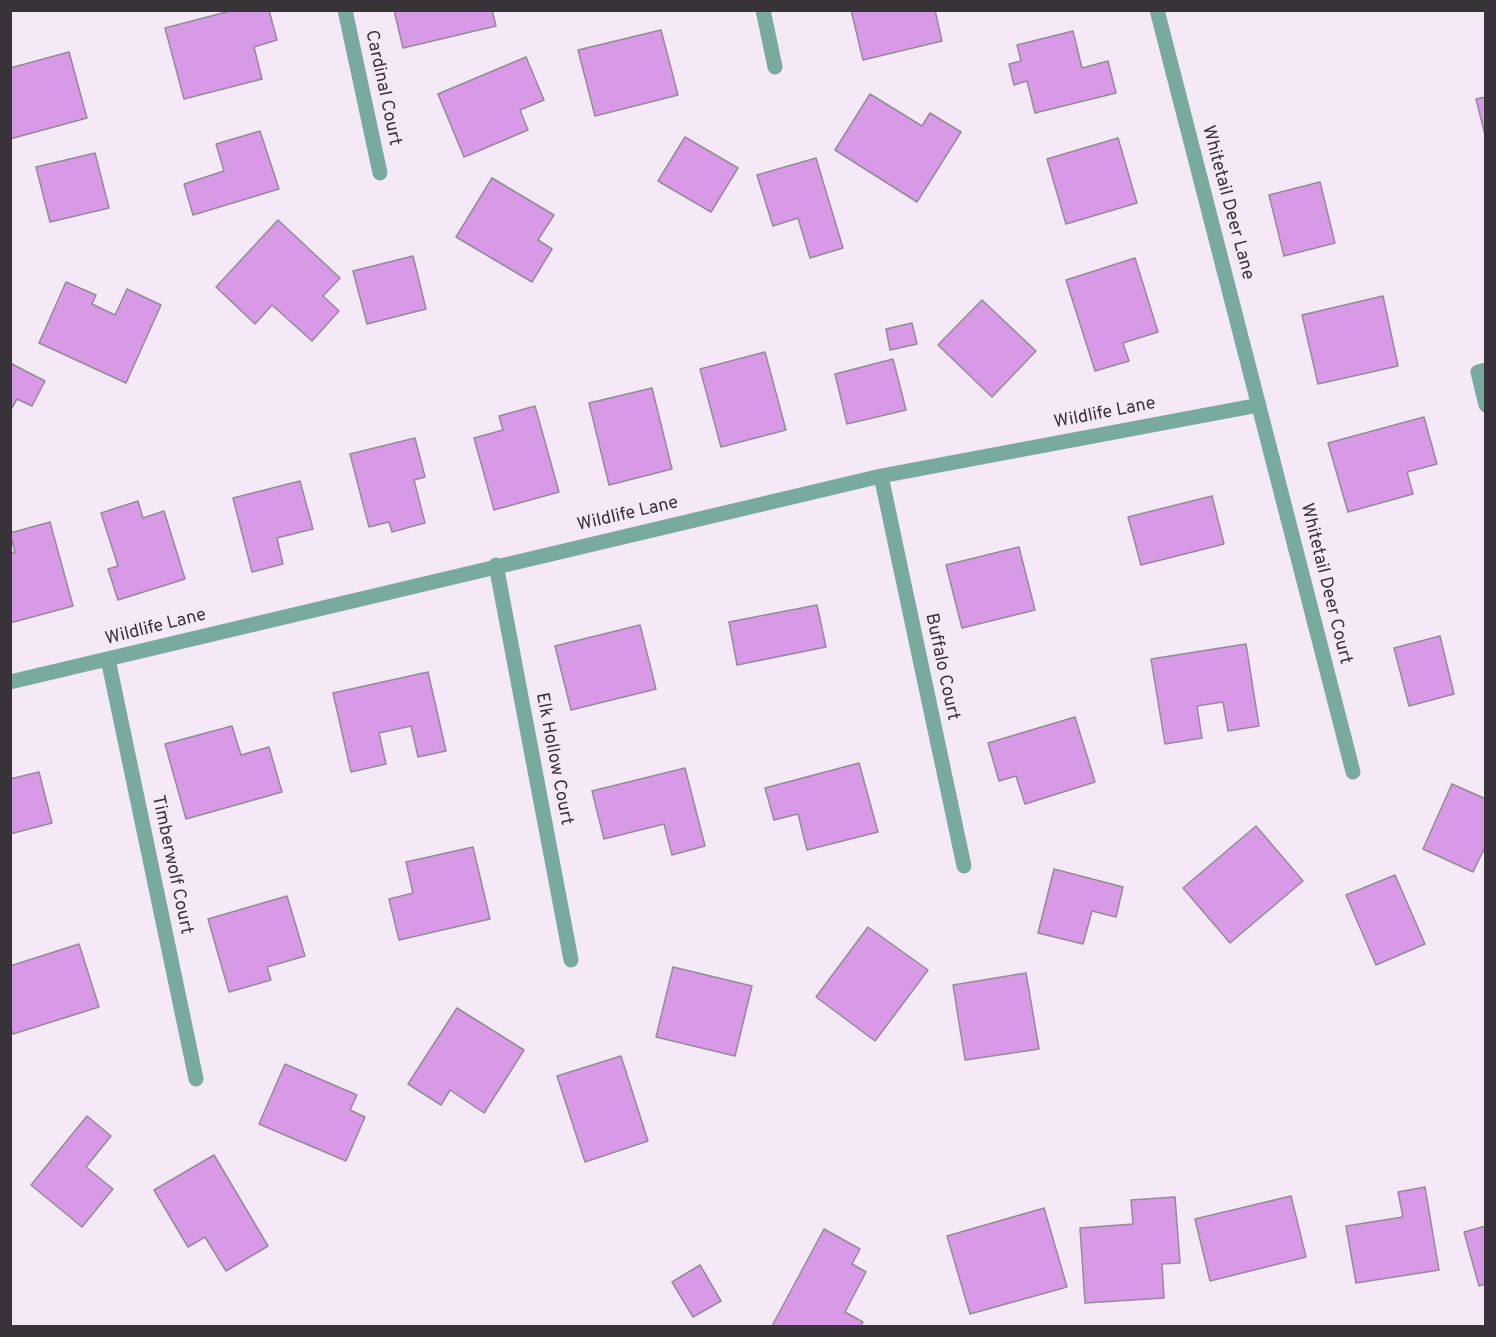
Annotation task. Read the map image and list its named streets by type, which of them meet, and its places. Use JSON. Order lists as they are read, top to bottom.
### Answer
{
  "streets": {
    "street": [
      "Cardinal Court",
      "Whitetail Deer Lane",
      "Wildlife Lane",
      "Whitetail Deer Court",
      "Buffalo Court",
      "Elk Hollow Court",
      "Timberwolf Court"
    ]
  },
  "crossings": [
    ["Whitetail Deer Lane", "Wildlife Lane"],
    ["Whitetail Deer Lane", "Whitetail Deer Court"],
    ["Wildlife Lane", "Whitetail Deer Court"],
    ["Wildlife Lane", "Buffalo Court"],
    ["Wildlife Lane", "Elk Hollow Court"],
    ["Wildlife Lane", "Timberwolf Court"]
  ]
}
